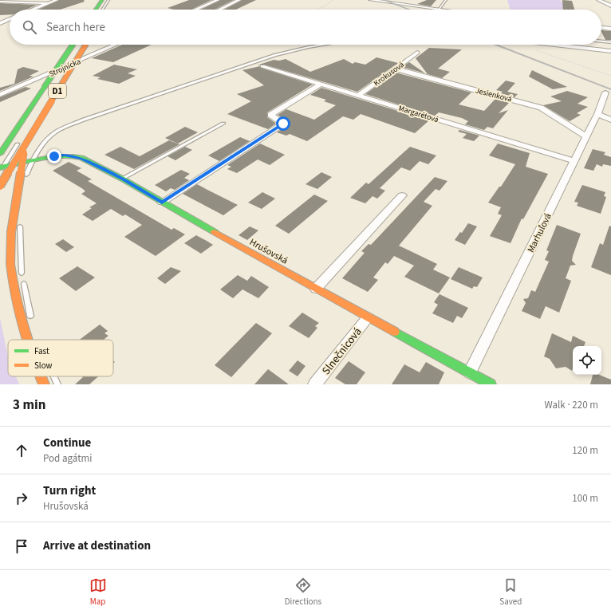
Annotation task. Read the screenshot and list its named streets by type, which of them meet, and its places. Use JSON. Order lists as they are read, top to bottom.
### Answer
{
  "streets": {
    "main road": ["D1", "Hrušovská"],
    "street": [
      "Strojnícka",
      "Krokusová",
      "Jesienková",
      "Margarétová",
      "Marhuľová",
      "Slnečnicová"
    ]
  },
  "crossings": [
    ["Krokusová", "Jesienková"],
    ["Krokusová", "Margarétová"],
    ["Jesienková", "Marhuľová"],
    ["Margarétová", "Marhuľová"],
    ["Marhuľová", "Hrušovská"],
    ["Hrušovská", "Slnečnicová"]
  ],
  "legend": ["Fast", "Slow"],
  "page": {
    "search": "Search here",
    "heading": ["3 min", "Walk · 220 m"],
    "list": [
      ["Continue", "Pod agátmi", "120 m"],
      ["Turn right", "Hrušovská", "100 m"],
      "Arrive at destination"
    ],
    "nav": ["Map", "Directions", "Saved"]
  }
}
